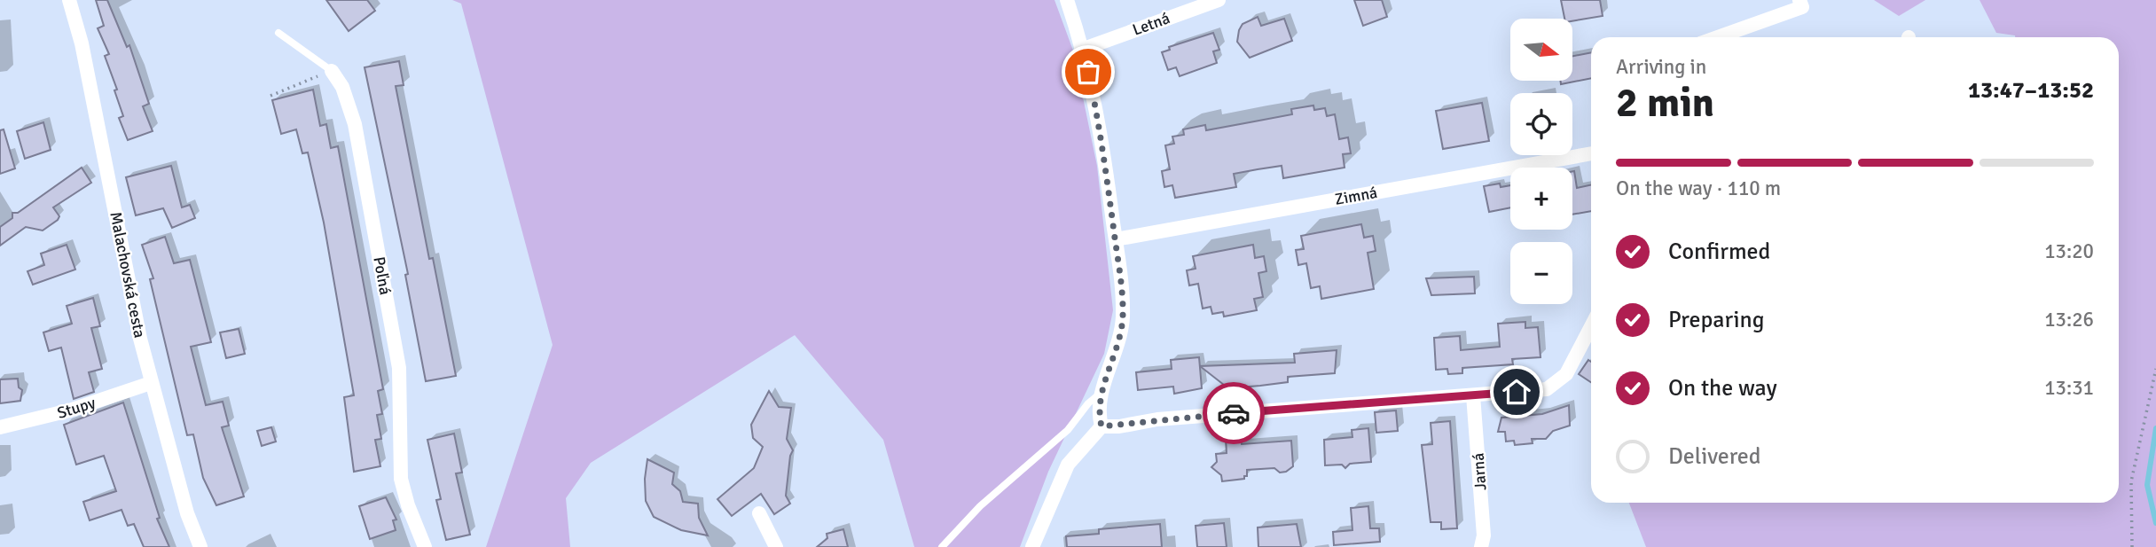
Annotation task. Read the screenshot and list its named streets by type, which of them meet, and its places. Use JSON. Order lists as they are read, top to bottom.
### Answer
{
  "streets": {
    "street": [
      "Letná",
      "Zimná",
      "Malachovská cesta",
      "Poľná",
      "Stupy",
      "Jarná"
    ]
  },
  "crossings": [
    ["Malachovská cesta", "Stupy"]
  ],
  "north": "right",
  "page": {
    "map_buttons": ["+", "−"],
    "heading": ["2 min", "Arriving in", "13:47–13:52"],
    "bar": "On the way · 110 m",
    "list": [
      ["Confirmed", "13:20"],
      ["Preparing", "13:26"],
      ["On the way", "13:31"],
      "Delivered"
    ]
  }
}
